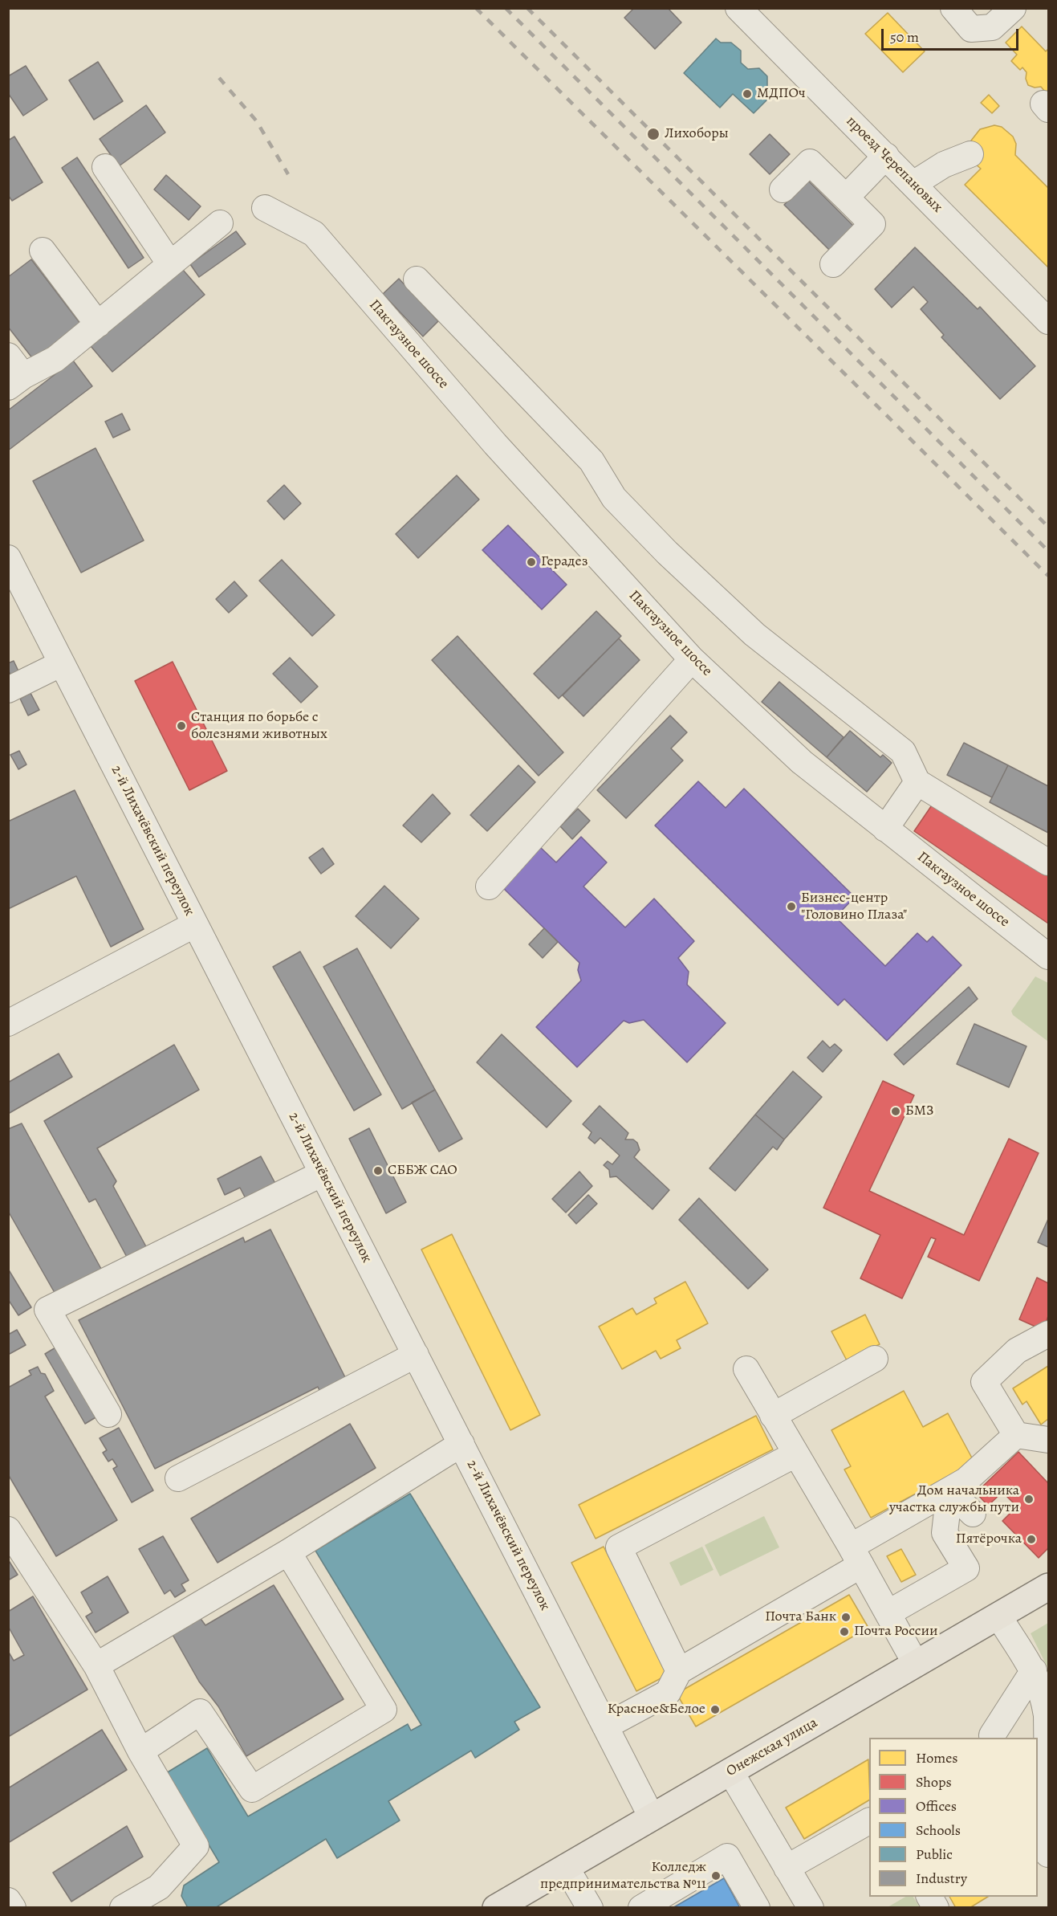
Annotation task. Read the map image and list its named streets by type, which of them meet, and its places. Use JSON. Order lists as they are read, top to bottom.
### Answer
{
  "streets": {
    "main road": ["Онежская улица"],
    "street": ["проезд Черепановых", "Пакгаузное шоссе", "2-й Лихачёвский переулок"]
  },
  "crossings": [
    ["2-й Лихачёвский переулок", "Онежская улица"]
  ],
  "places": [
    "МДПОч",
    "Лихоборы",
    "Герадез",
    "Станция по борьбе с болезнями животных",
    "Бизнес-центр \"Головино Плаза\"",
    "БМЗ",
    "СББЖ САО",
    "Дом начальника участка службы пути",
    "Пятёрочка",
    "Почта Банк",
    "Почта России",
    "Красное&Белое",
    "Колледж предпринимательства №11"
  ],
  "legend": [
    "Homes",
    "Shops",
    "Offices",
    "Schools",
    "Public",
    "Industry"
  ],
  "scale_bar": "50 m"
}
